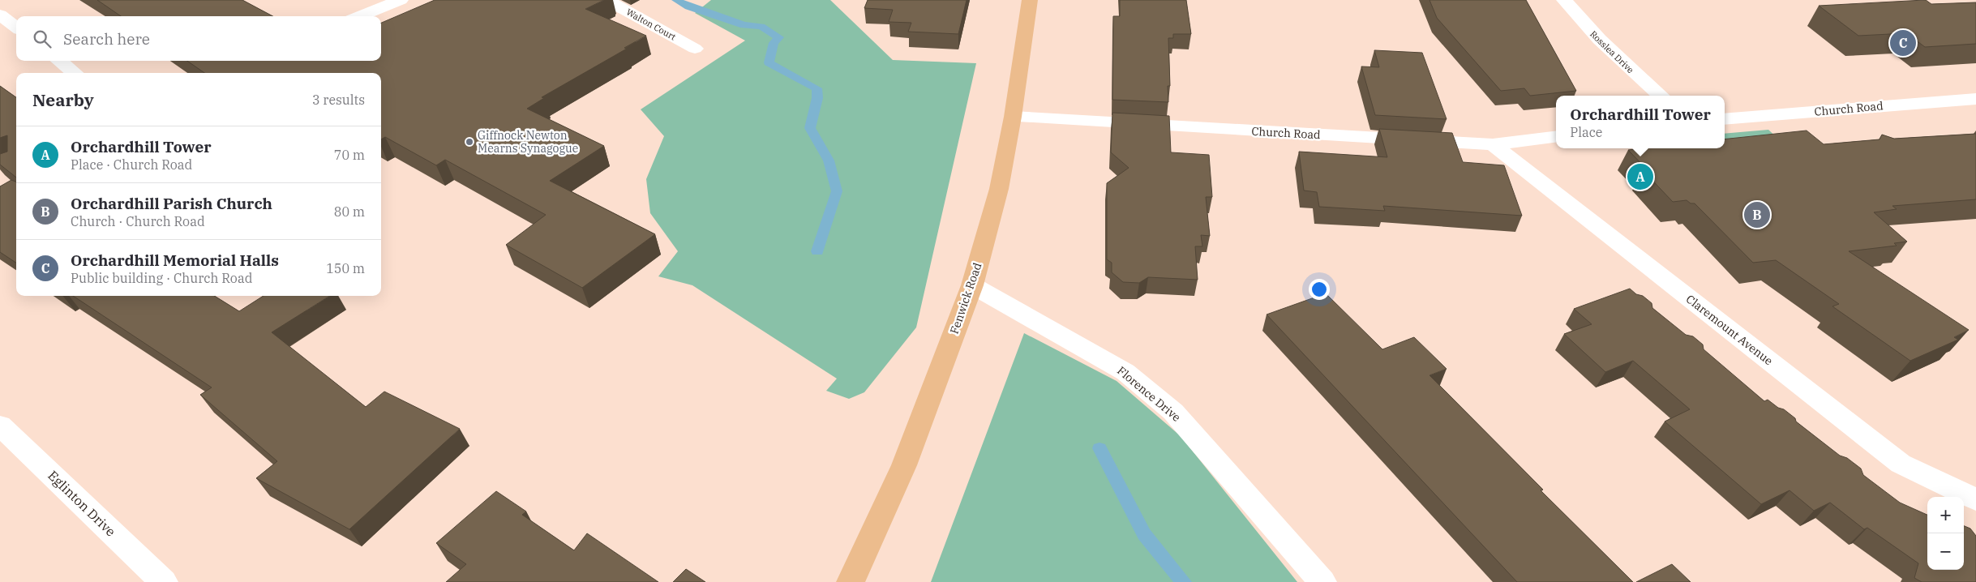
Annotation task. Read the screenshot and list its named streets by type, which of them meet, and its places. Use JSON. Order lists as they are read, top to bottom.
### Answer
{
  "streets": {
    "main road": ["Fenwick Road"],
    "street": [
      "Walton Court",
      "Rosslea Drive",
      "Church Road",
      "Claremount Avenue",
      "Florence Drive",
      "Eglinton Drive"
    ]
  },
  "crossings": [
    ["Church Road", "Fenwick Road"],
    ["Church Road", "Claremount Avenue"],
    ["Fenwick Road", "Florence Drive"]
  ],
  "places": ["Giffnock Newton Mearns Synagogue"],
  "page": {
    "search": "Search here",
    "pins": ["C", "A", "B"],
    "heading": ["Nearby", "3 results"],
    "popup": ["Orchardhill Tower", "Place"],
    "list": [
      {
        "mark": "A",
        "name": "Orchardhill Tower",
        "note": "Place · Church Road",
        "value": "70 m"
      },
      {
        "mark": "B",
        "name": "Orchardhill Parish Church",
        "note": "Church · Church Road",
        "value": "80 m"
      },
      {
        "mark": "C",
        "name": "Orchardhill Memorial Halls",
        "note": "Public building · Church Road",
        "value": "150 m"
      }
    ],
    "map_buttons": ["+", "−"]
  }
}
